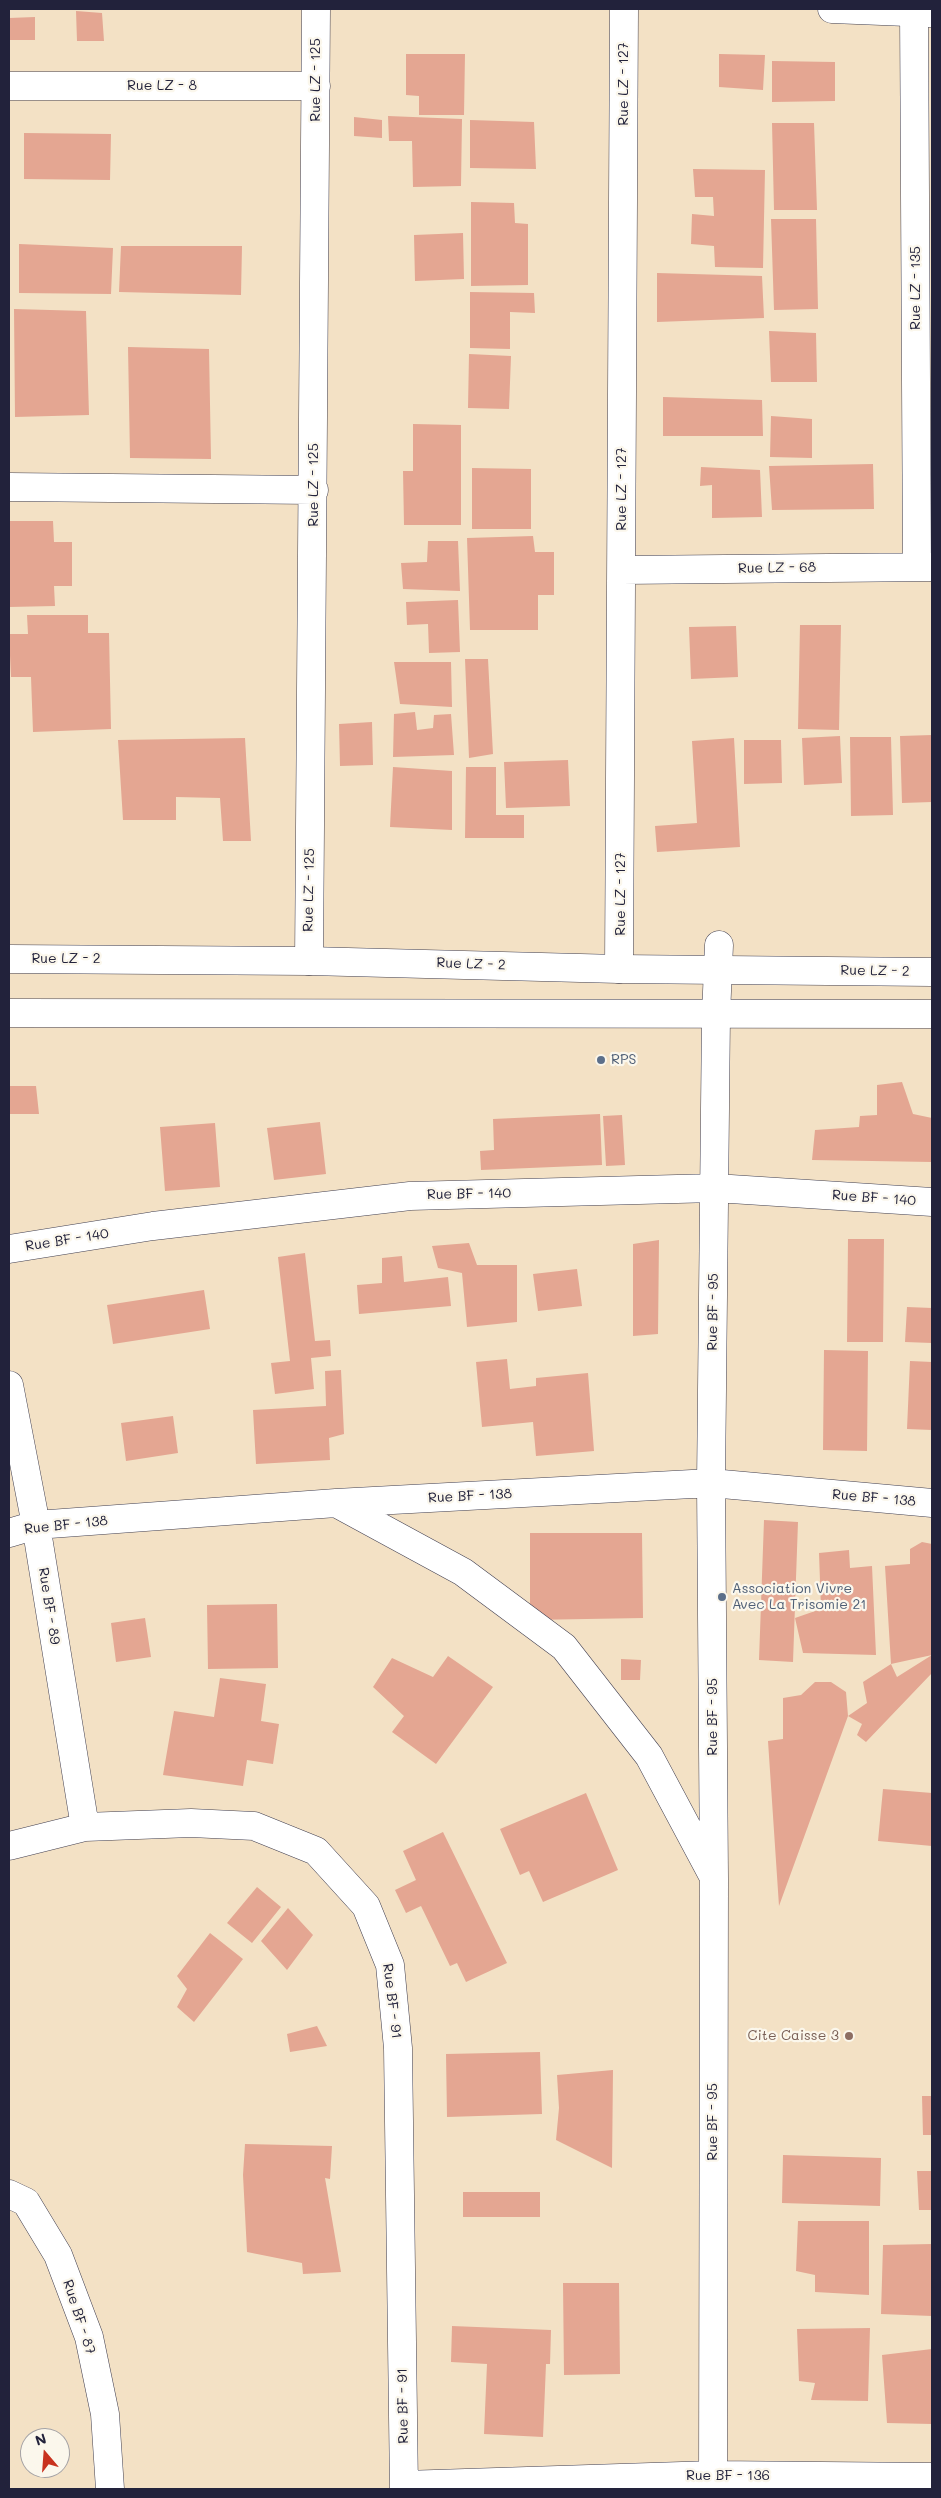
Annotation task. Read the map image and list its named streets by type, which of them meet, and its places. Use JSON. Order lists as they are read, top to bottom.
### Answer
{
  "streets": {
    "street": [
      "Rue LZ - 125",
      "Rue LZ - 127",
      "Rue LZ - 8",
      "Rue LZ - 135",
      "Rue LZ - 68",
      "Rue LZ - 2",
      "Rue BF - 140",
      "Rue BF - 95",
      "Rue BF - 138",
      "Rue BF - 89",
      "Rue BF - 91",
      "Rue BF - 87",
      "Rue BF - 136"
    ]
  },
  "crossings": [
    ["Rue LZ - 125", "Rue LZ - 8"],
    ["Rue LZ - 125", "Rue LZ - 2"],
    ["Rue LZ - 127", "Rue LZ - 68"],
    ["Rue LZ - 127", "Rue LZ - 2"],
    ["Rue LZ - 135", "Rue LZ - 68"],
    ["Rue LZ - 2", "Rue BF - 95"],
    ["Rue BF - 140", "Rue BF - 95"],
    ["Rue BF - 95", "Rue BF - 138"],
    ["Rue BF - 95", "Rue BF - 136"],
    ["Rue BF - 138", "Rue BF - 89"],
    ["Rue BF - 89", "Rue BF - 91"],
    ["Rue BF - 91", "Rue BF - 136"]
  ],
  "places": ["RPS", "Association Vivre Avec La Trisomie 21", "Cite Caisse 3"],
  "north": "top"
}
